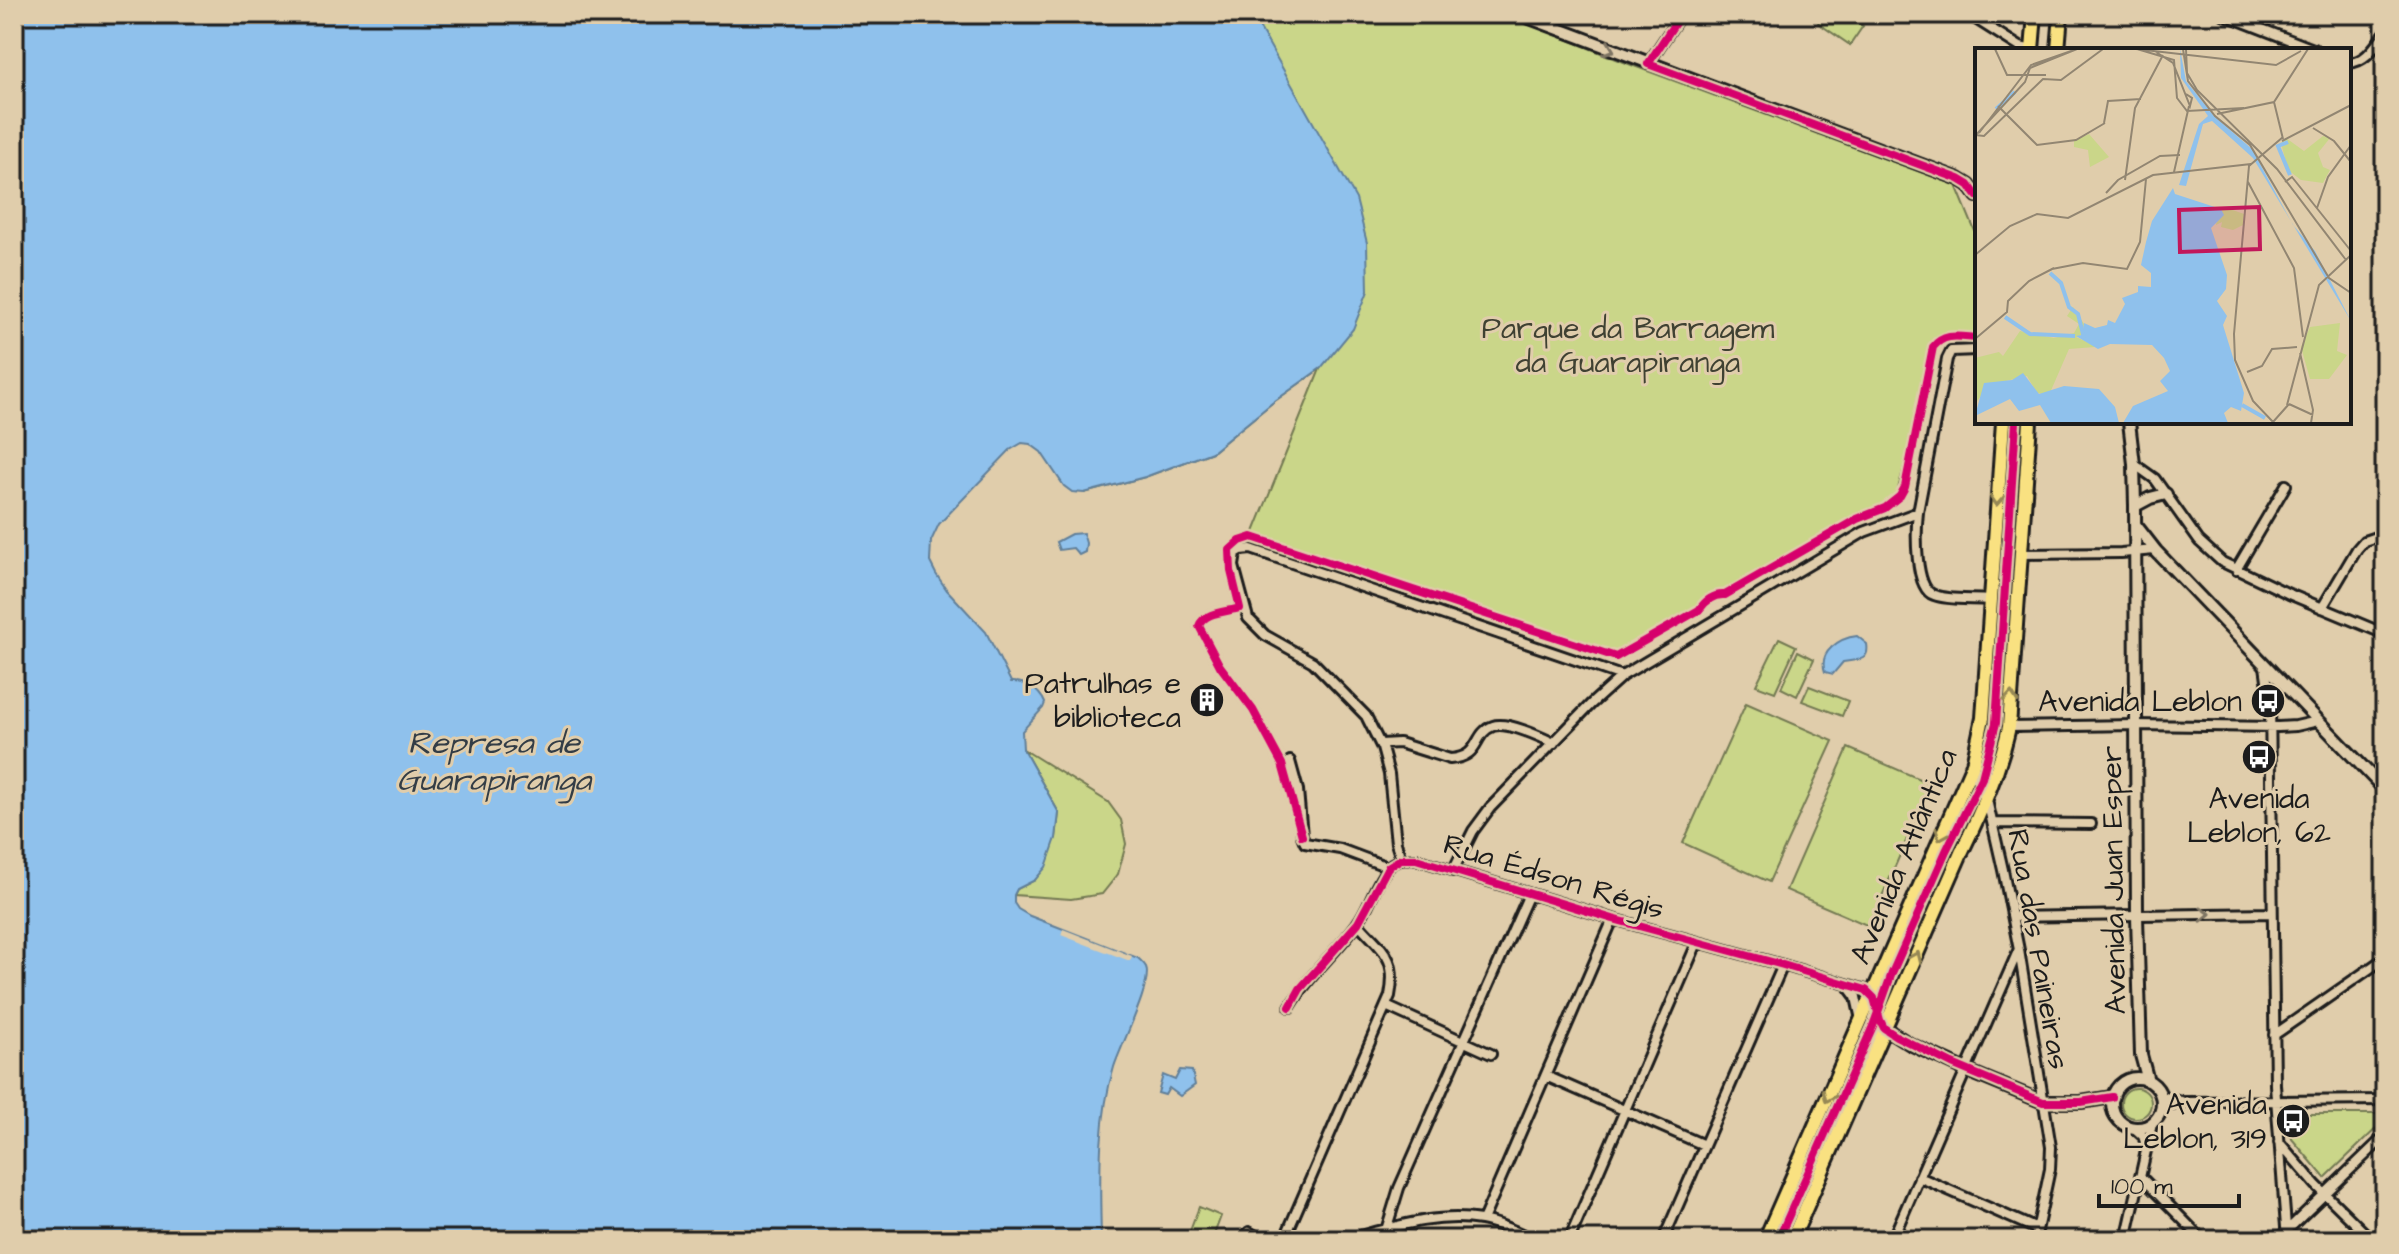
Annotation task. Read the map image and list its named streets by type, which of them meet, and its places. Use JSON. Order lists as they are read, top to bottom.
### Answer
{
  "streets": {
    "main road": ["Avenida Atlântica"],
    "street": ["Rua Édson Régis", "Avenida Juan Esper", "Rua das Paineiras"]
  },
  "crossings": [
    ["Avenida Atlântica", "Rua Édson Régis"],
    ["Avenida Atlântica", "Rua das Paineiras"]
  ],
  "water": ["Represa de Guarapiranga"],
  "parks": ["Parque da Barragem da Guarapiranga"],
  "places": {
    "building": ["Patrulhas e biblioteca"],
    "bus stop": ["Avenida Leblon", "Avenida Leblon, 62", "Avenida Leblon, 319"]
  },
  "scale_bar": "100 m"
}
